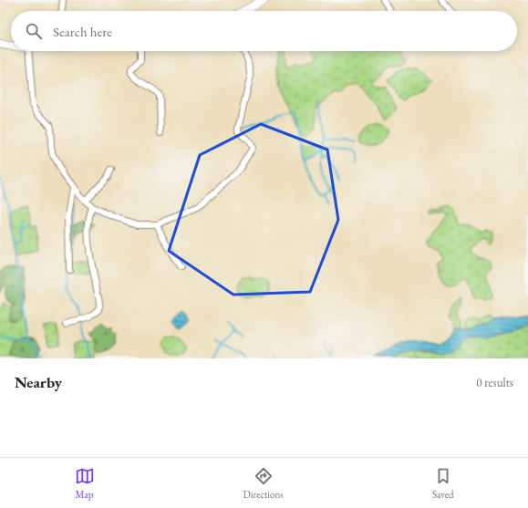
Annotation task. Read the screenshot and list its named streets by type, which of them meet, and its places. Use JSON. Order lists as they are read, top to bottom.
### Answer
{
  "page": {
    "search": "Search here",
    "heading": ["Nearby", "0 results"],
    "nav": ["Map", "Directions", "Saved"]
  }
}
